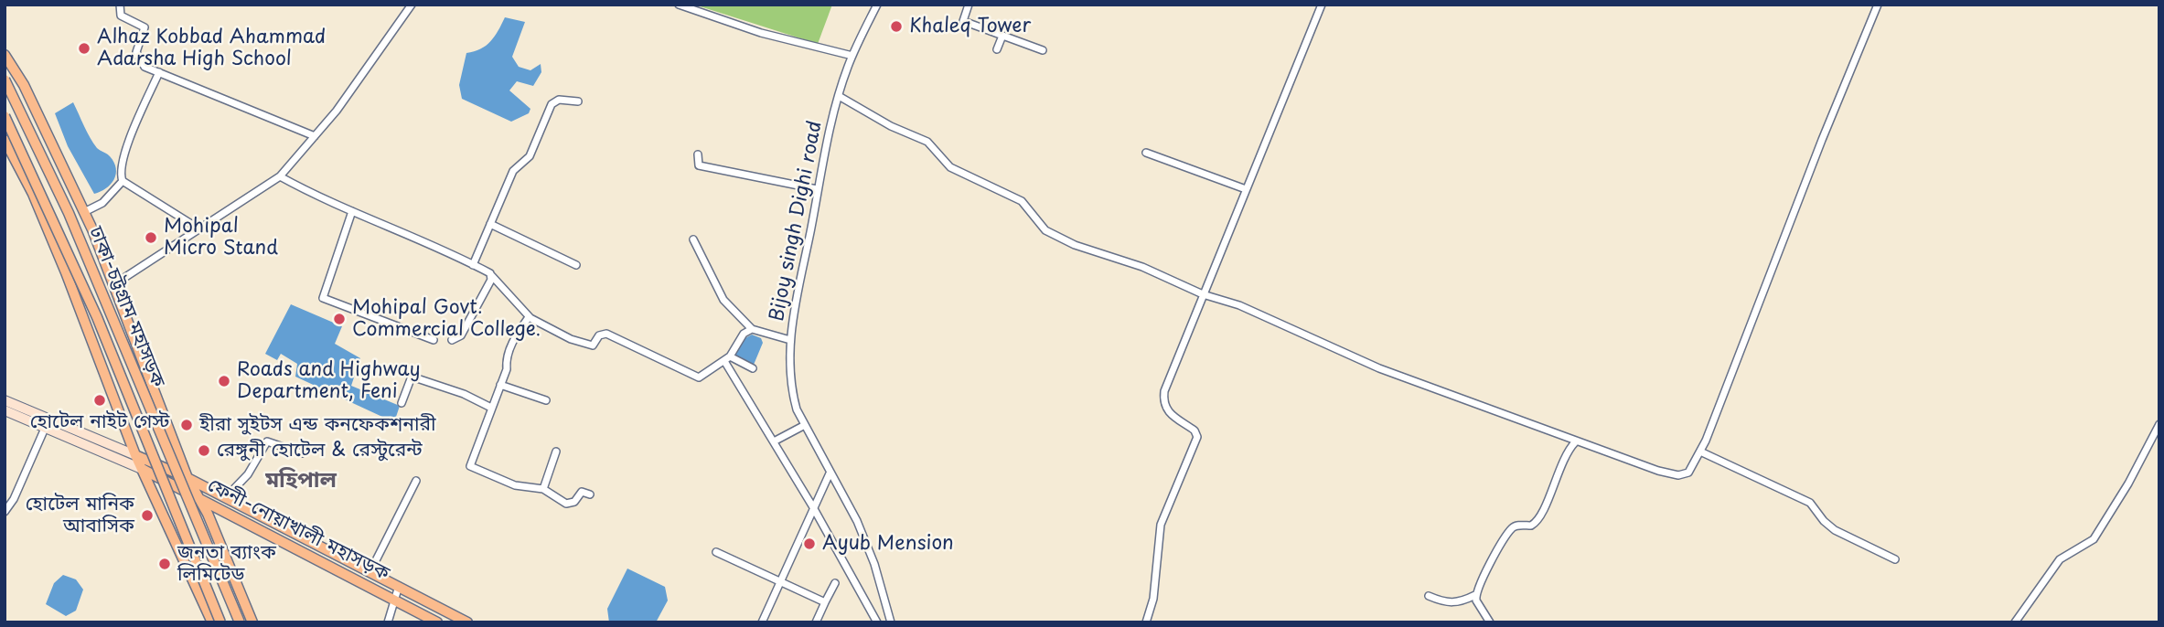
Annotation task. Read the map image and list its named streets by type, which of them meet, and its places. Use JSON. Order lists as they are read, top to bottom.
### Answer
{
  "streets": {
    "highway": ["ঢাকা-চট্টগ্রাম মহাসড়ক", "ফেনী-নোয়াখালী মহাসড়ক"],
    "street": ["Bijoy singh Dighi road"]
  },
  "districts": ["মহিপাল"],
  "places": [
    "Khaleq Tower",
    "Alhaz Kobbad Ahammad Adarsha High School",
    "Mohipal Micro Stand",
    "Mohipal Govt. Commercial College.",
    "Roads and Highway Department, Feni",
    "হোটেল নাইট গেস্ট",
    "হীরা সুইটস এন্ড কনফেকশনারী",
    "রেঙ্গুনী হোটেল & রেস্টুরেন্ট",
    "হোটেল মানিক আবাসিক",
    "Ayub Mension",
    "জনতা ব্যাংক লিমিটেড"
  ]
}
